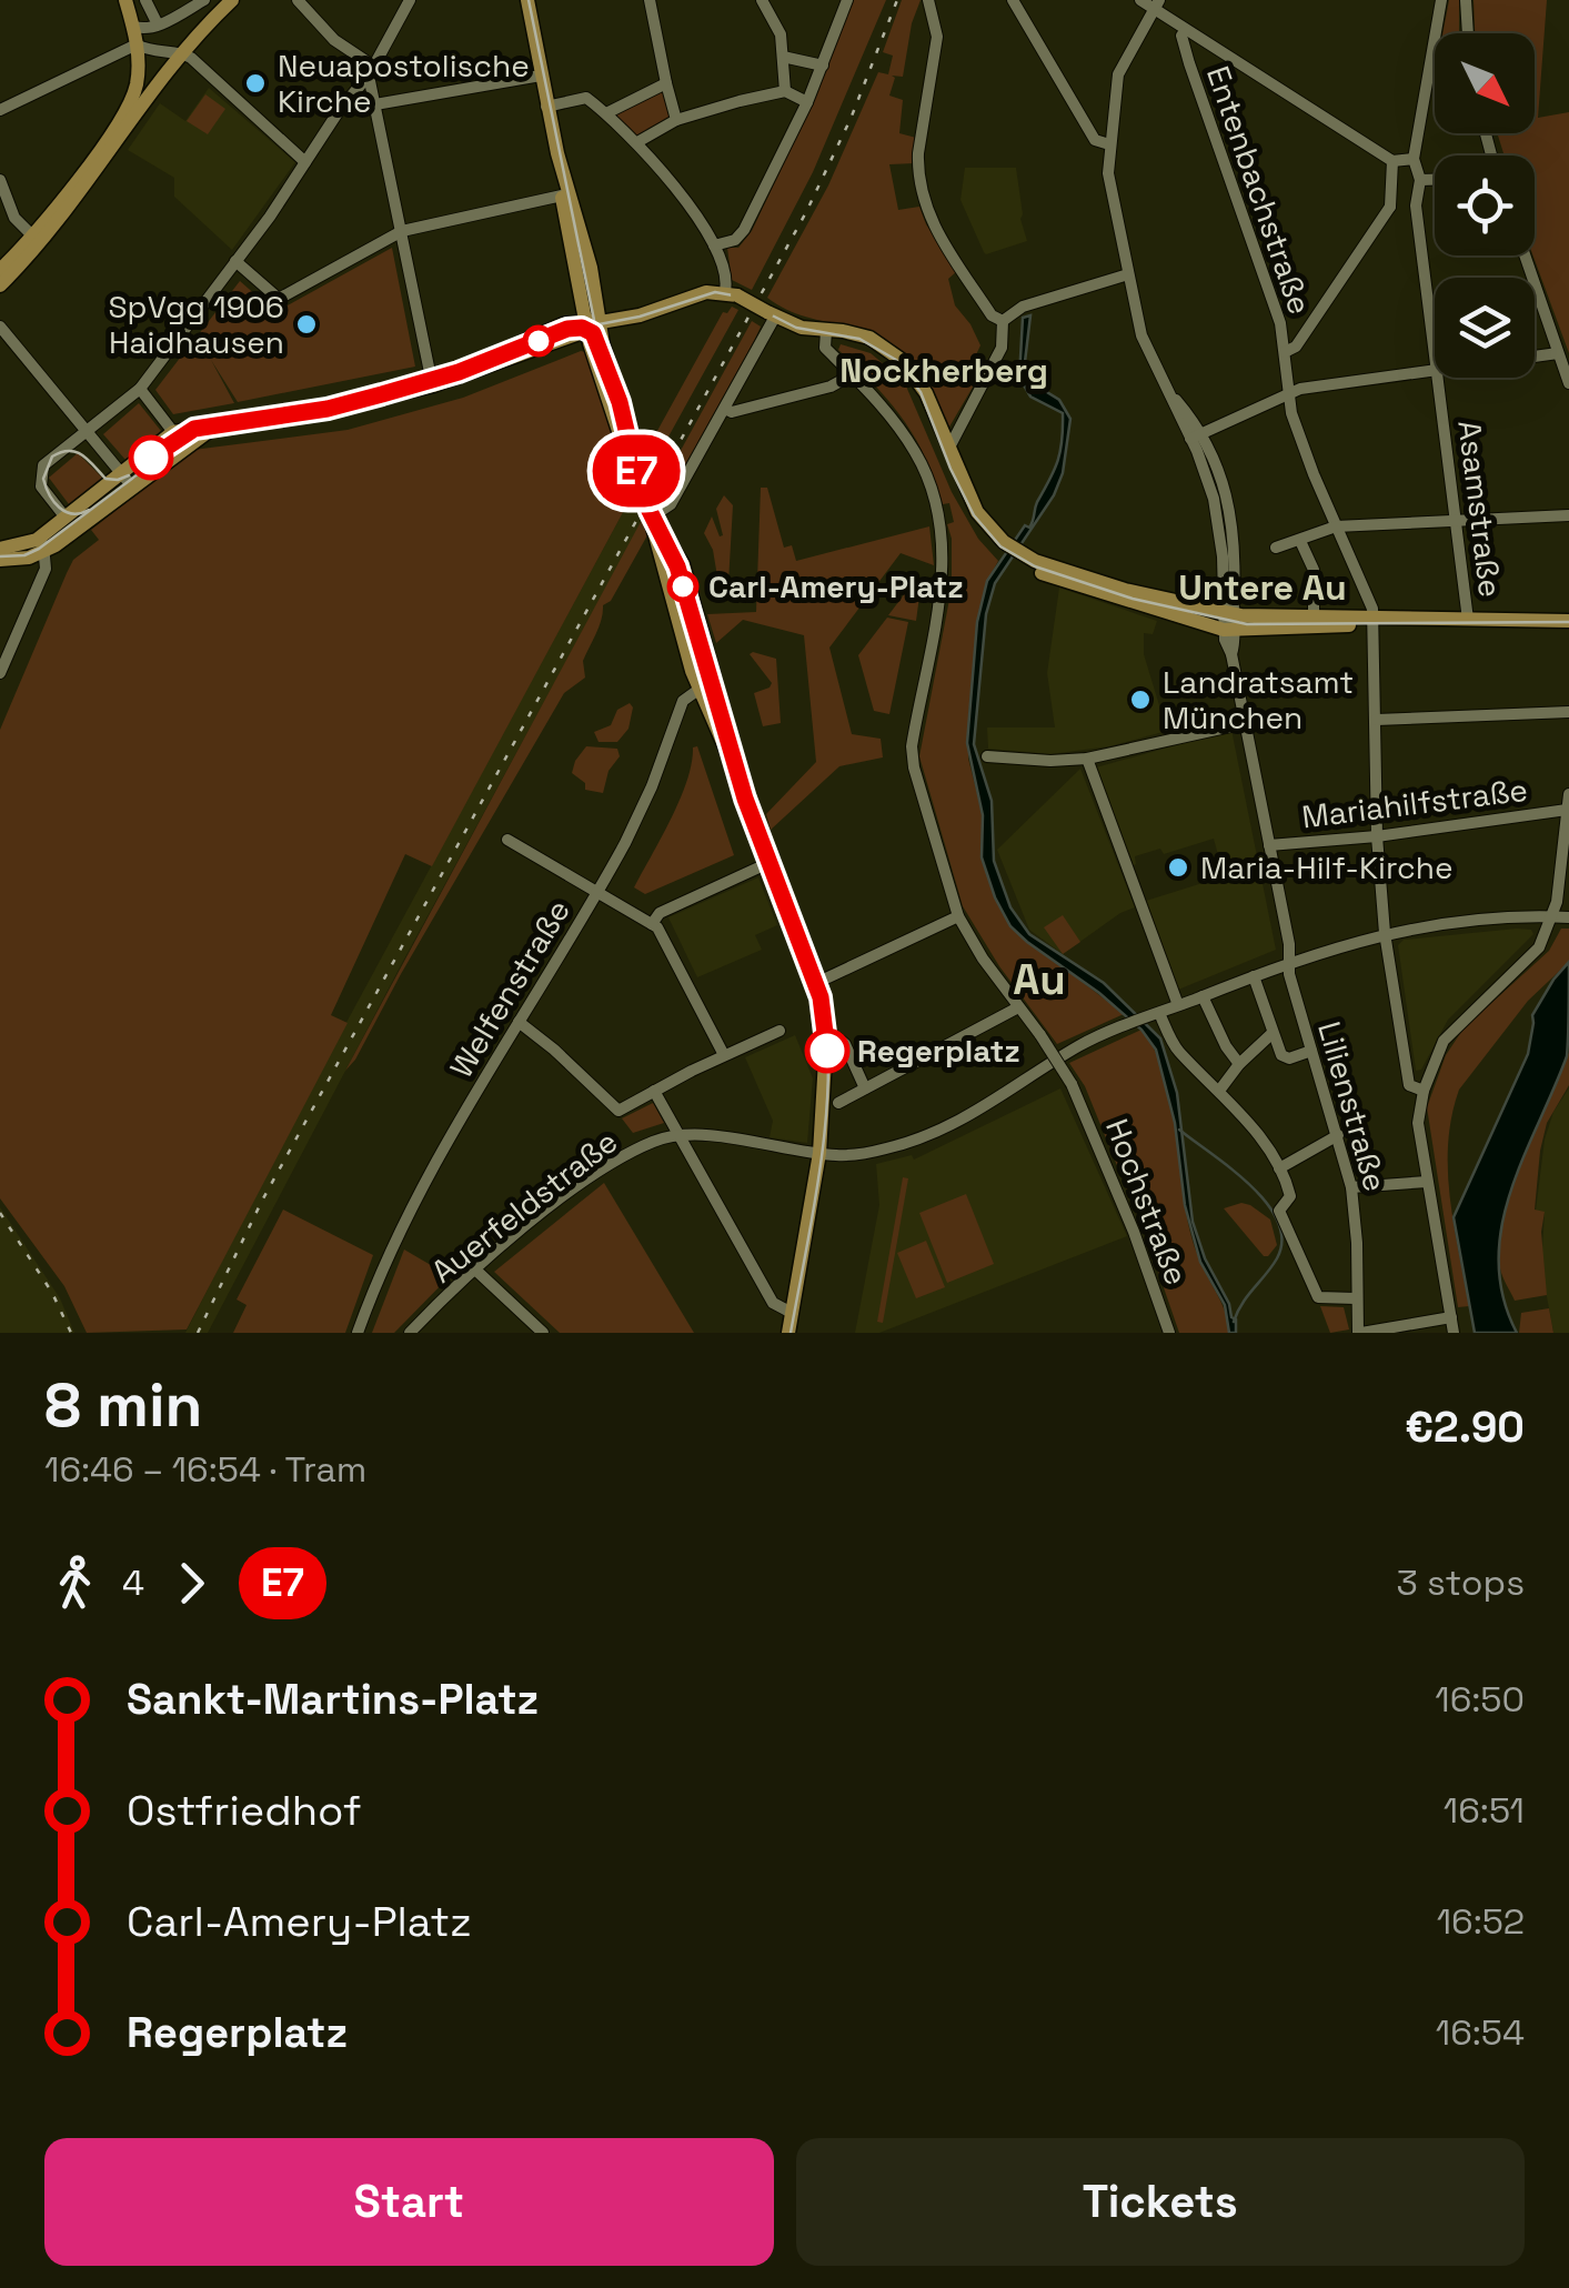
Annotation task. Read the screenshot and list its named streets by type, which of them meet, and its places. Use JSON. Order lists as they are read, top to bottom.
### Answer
{
  "streets": {
    "street": [
      "Entenbachstraße",
      "Asamstraße",
      "Mariahilfstraße",
      "Welfenstraße",
      "Lilienstraße",
      "Hochstraße",
      "Auerfeldstraße"
    ]
  },
  "crossings": [
    ["Entenbachstraße", "Mariahilfstraße"],
    ["Mariahilfstraße", "Lilienstraße"]
  ],
  "districts": ["Nockherberg", "Untere Au", "Au"],
  "places": [
    "Neuapostolische Kirche",
    "SpVgg 1906 Haidhausen",
    "Carl-Amery-Platz",
    "Landratsamt München",
    "Maria-Hilf-Kirche",
    "Regerplatz"
  ],
  "lines": ["tram line E7"],
  "north": "bottom right",
  "page": {
    "on_map": "E7",
    "heading": ["8 min", "16:46 – 16:54 · Tram", "€2.90"],
    "legs": ["4", "E7", "3 stops"],
    "list": [
      {
        "name": "Sankt-Martins-Platz",
        "value": "16:50"
      },
      {
        "name": "Ostfriedhof",
        "value": "16:51"
      },
      {
        "name": "Carl-Amery-Platz",
        "value": "16:52"
      },
      {
        "name": "Regerplatz",
        "value": "16:54"
      }
    ],
    "buttons": ["Start", "Tickets"]
  }
}
